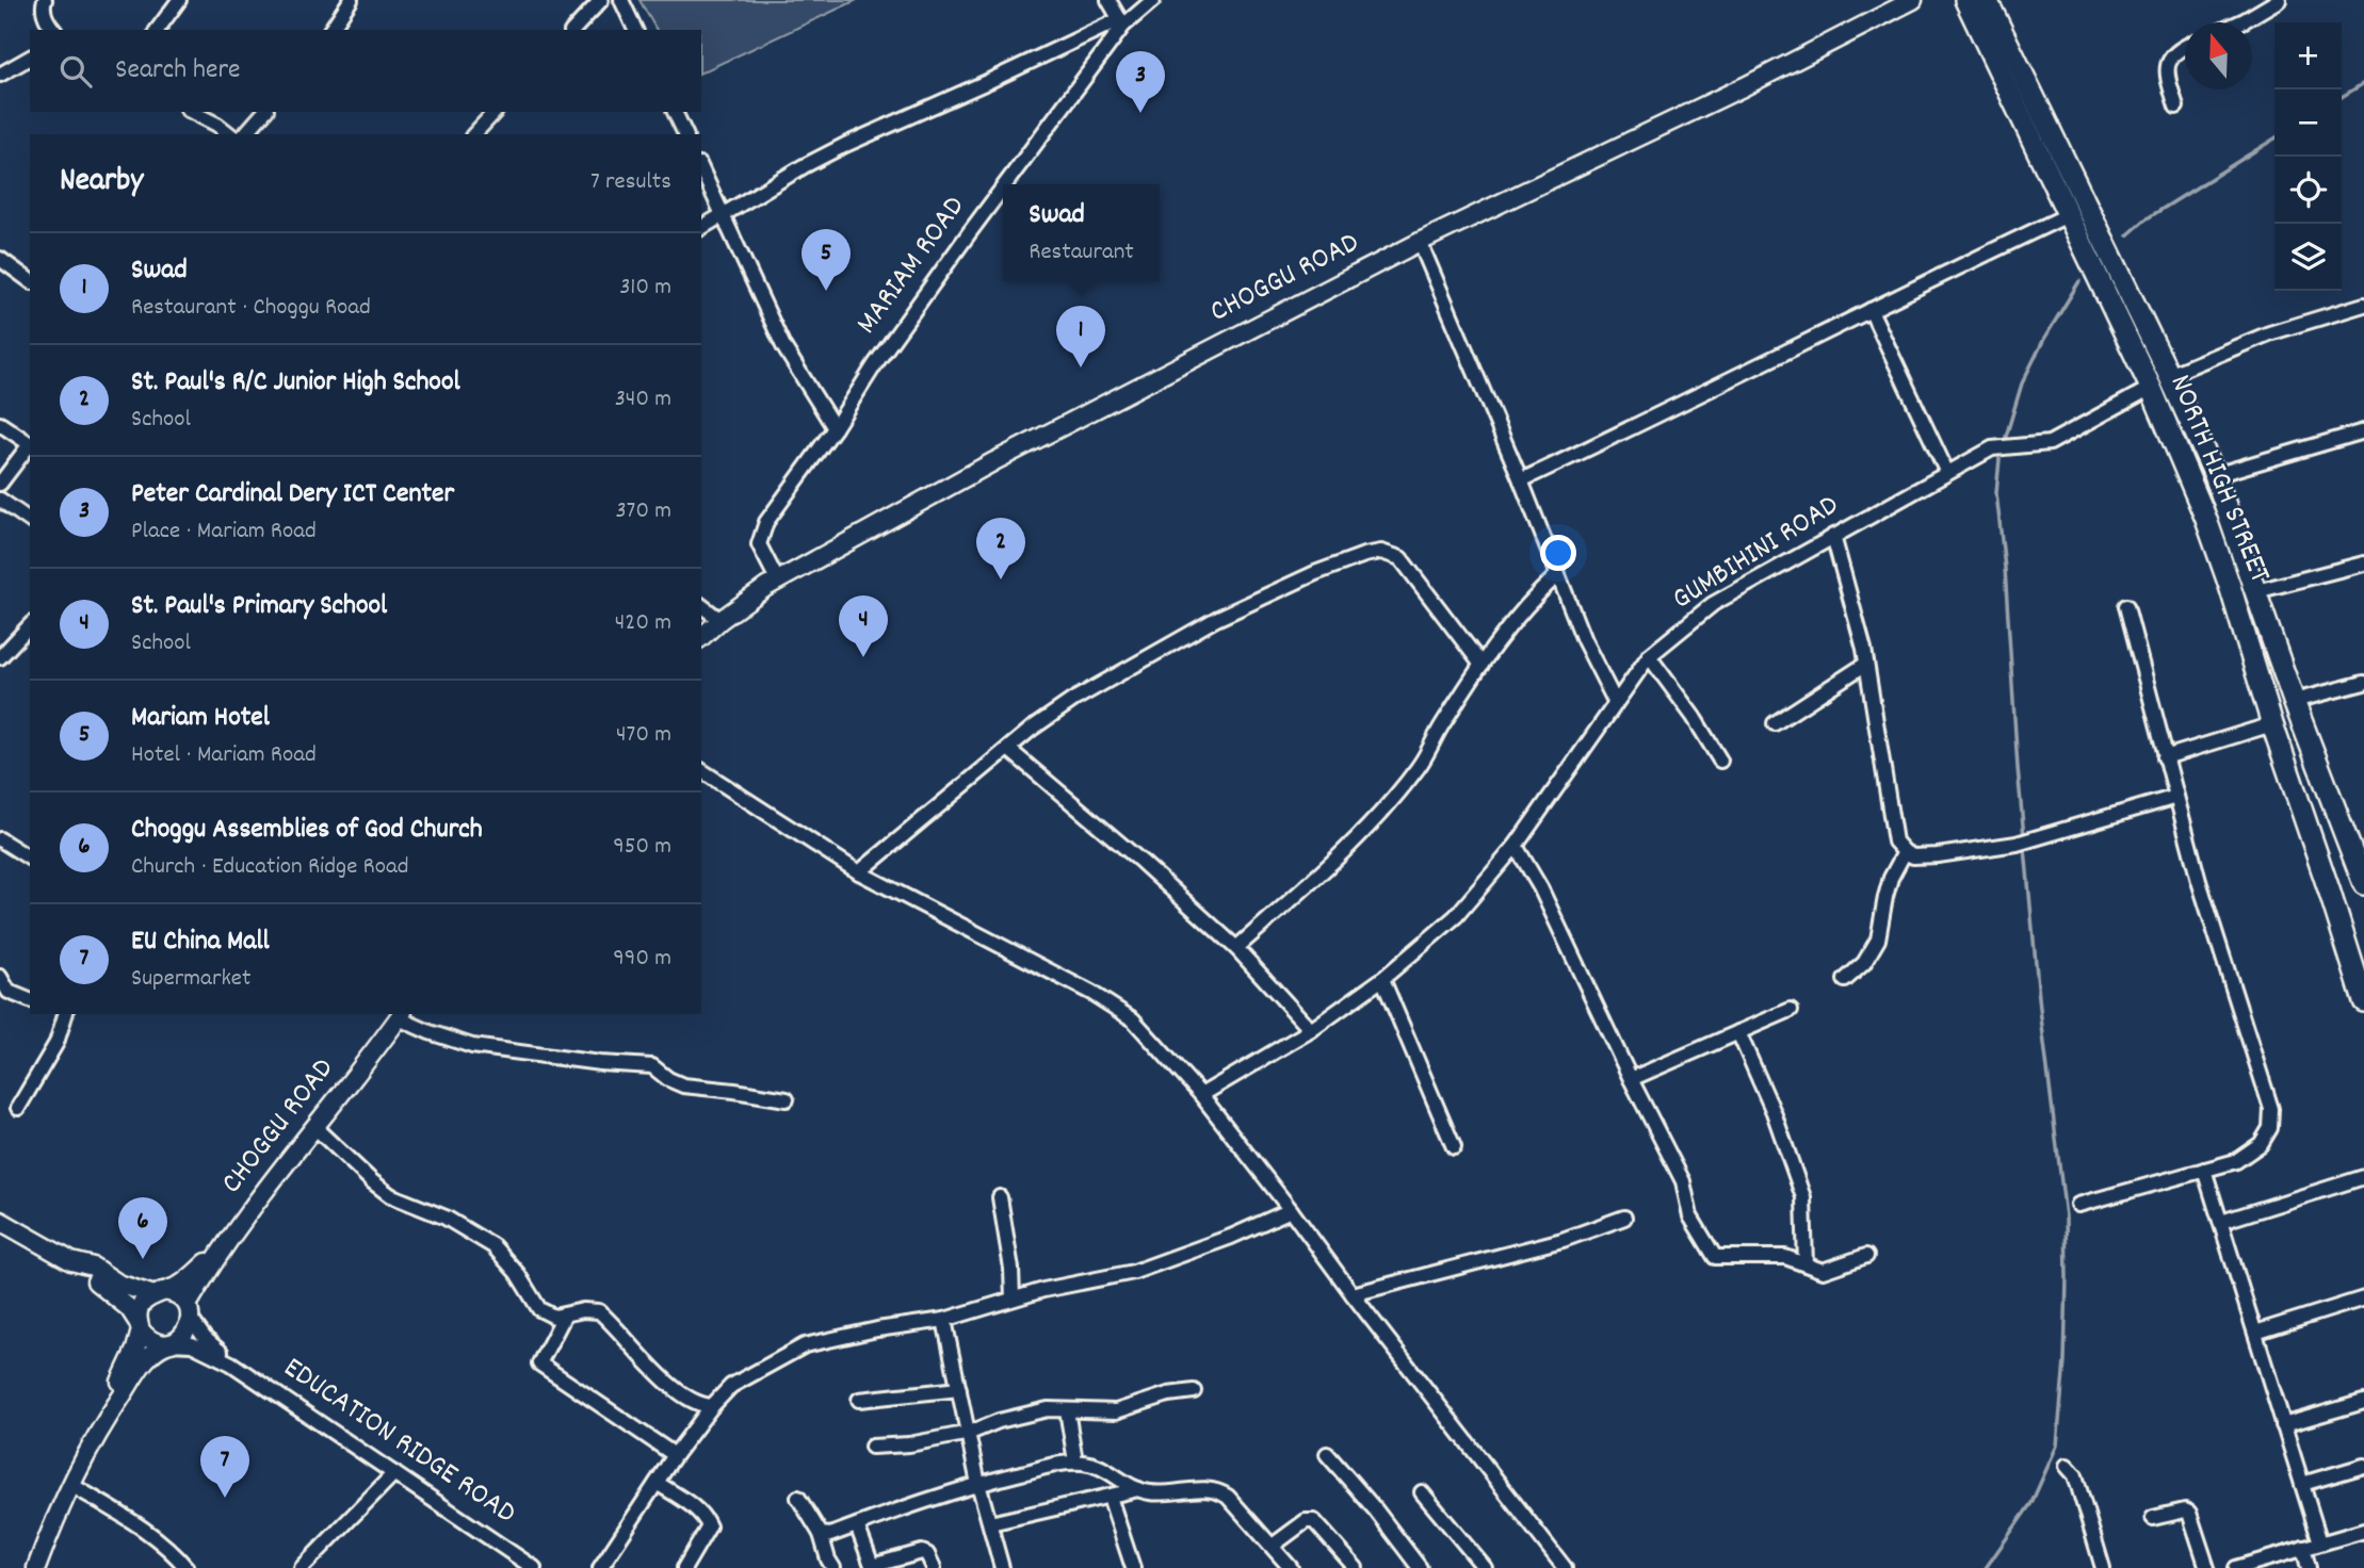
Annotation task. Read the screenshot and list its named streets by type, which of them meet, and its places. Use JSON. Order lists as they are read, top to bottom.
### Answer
{
  "streets": {
    "highway": ["NORTH HIGH STREET"],
    "main road": ["CHOGGU ROAD"],
    "street": ["MARIAM ROAD", "GUMBIHINI ROAD", "EDUCATION RIDGE ROAD"]
  },
  "crossings": [
    ["MARIAM ROAD", "CHOGGU ROAD"],
    ["CHOGGU ROAD", "EDUCATION RIDGE ROAD"],
    ["NORTH HIGH STREET", "GUMBIHINI ROAD"]
  ],
  "north": "top",
  "page": {
    "map_buttons": ["+", "−"],
    "search": "Search here",
    "pins": [
      "3",
      "5",
      "1",
      "2",
      "4",
      "6",
      "7"
    ],
    "heading": ["Nearby", "7 results"],
    "popup": ["Swad", "Restaurant"],
    "list": [
      {
        "mark": "1",
        "name": "Swad",
        "note": "Restaurant · Choggu Road",
        "value": "310 m"
      },
      {
        "mark": "2",
        "name": "St. Paul's R/C Junior High School",
        "note": "School",
        "value": "340 m"
      },
      {
        "mark": "3",
        "name": "Peter Cardinal Dery ICT Center",
        "note": "Place · Mariam Road",
        "value": "370 m"
      },
      {
        "mark": "4",
        "name": "St. Paul's Primary School",
        "note": "School",
        "value": "420 m"
      },
      {
        "mark": "5",
        "name": "Mariam Hotel",
        "note": "Hotel · Mariam Road",
        "value": "470 m"
      },
      {
        "mark": "6",
        "name": "Choggu Assemblies of God Church",
        "note": "Church · Education Ridge Road",
        "value": "950 m"
      },
      {
        "mark": "7",
        "name": "EU China Mall",
        "note": "Supermarket",
        "value": "990 m"
      }
    ]
  }
}
